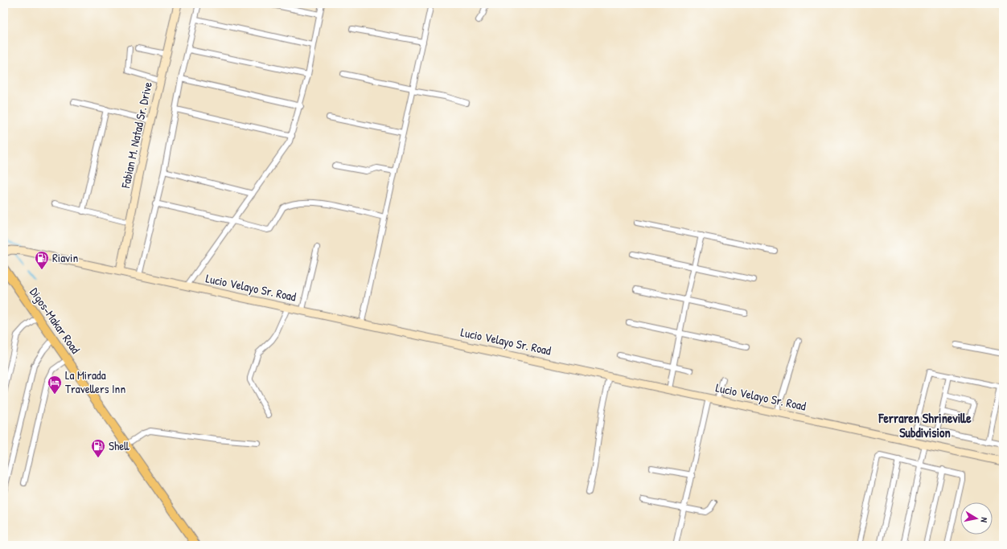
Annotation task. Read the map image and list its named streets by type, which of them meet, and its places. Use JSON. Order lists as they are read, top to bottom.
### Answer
{
  "streets": {
    "main road": ["Fabian M. Natad Sr. Drive", "Lucio Velayo Sr. Road", "Digos-Makar Road"]
  },
  "crossings": [
    ["Fabian M. Natad Sr. Drive", "Lucio Velayo Sr. Road"]
  ],
  "districts": ["Ferraren Shrineville Subdivision"],
  "places": {
    "fuel station": ["Riavin", "Shell"],
    "hotel": ["La Mirada Travellers Inn"]
  },
  "north": "right"
}
